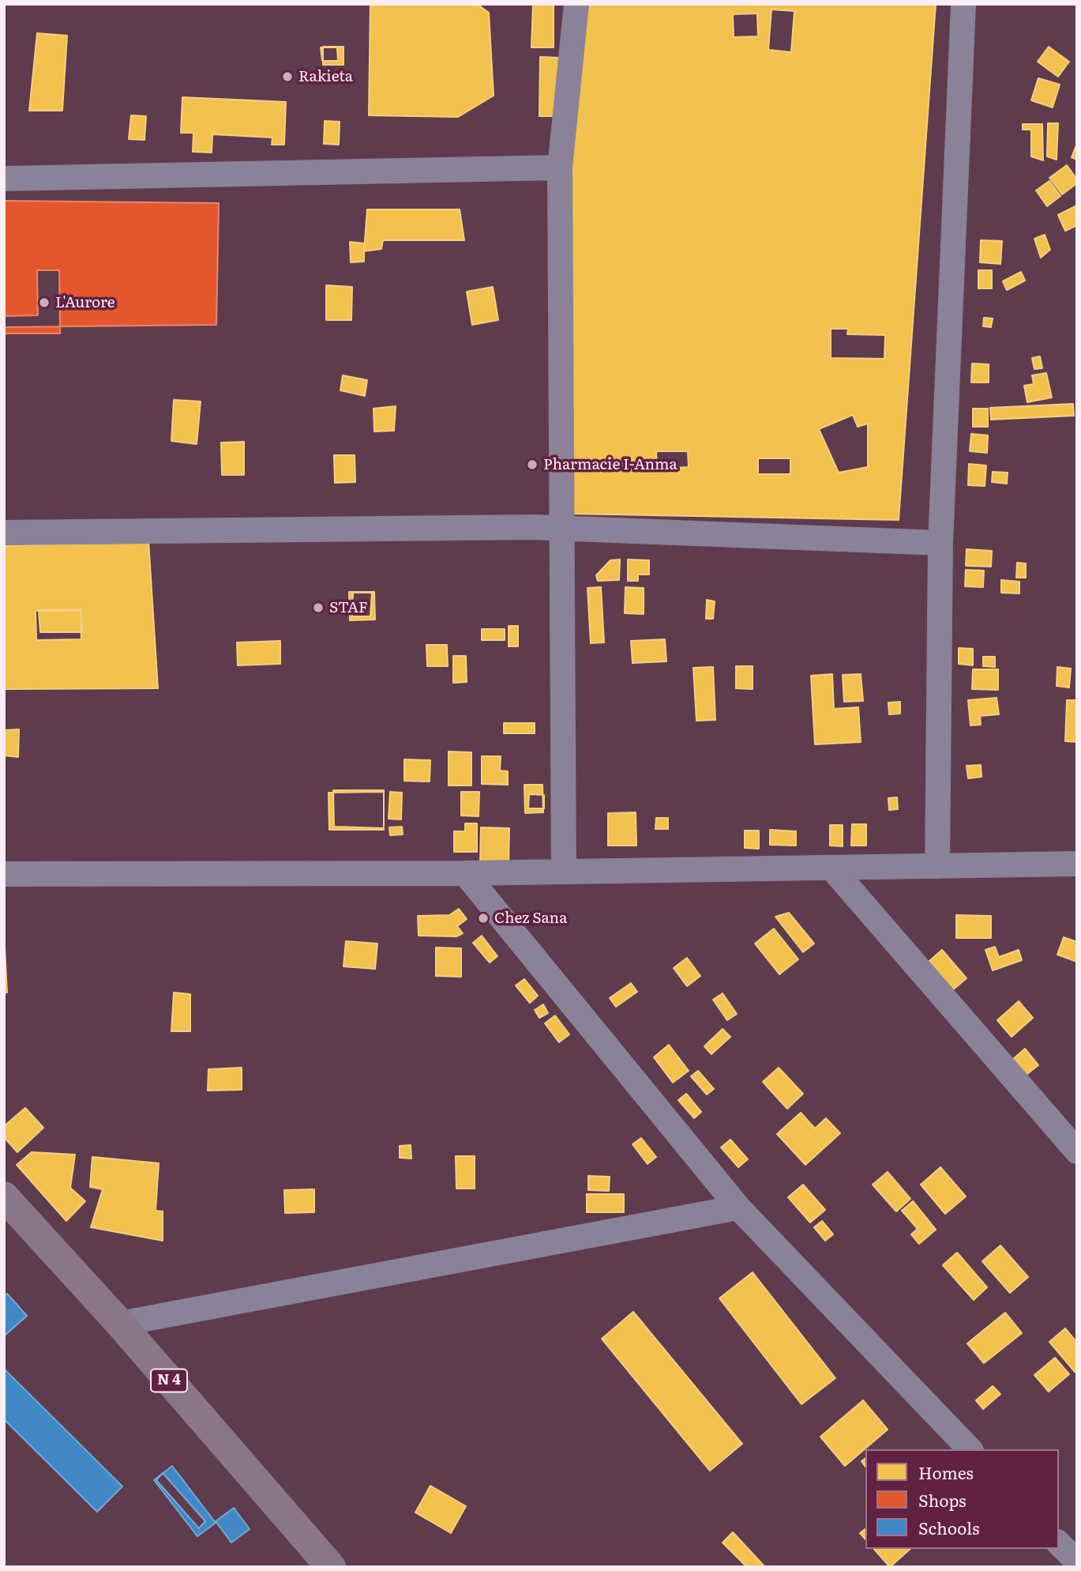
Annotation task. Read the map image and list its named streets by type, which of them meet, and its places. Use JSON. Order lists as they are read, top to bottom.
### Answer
{
  "streets": {
    "highway": ["N 4"]
  },
  "places": [
    "Rakieta",
    "L'Aurore",
    "Pharmacie I-Anma",
    "STAF",
    "Chez Sana"
  ],
  "legend": ["Homes", "Shops", "Schools"]
}
